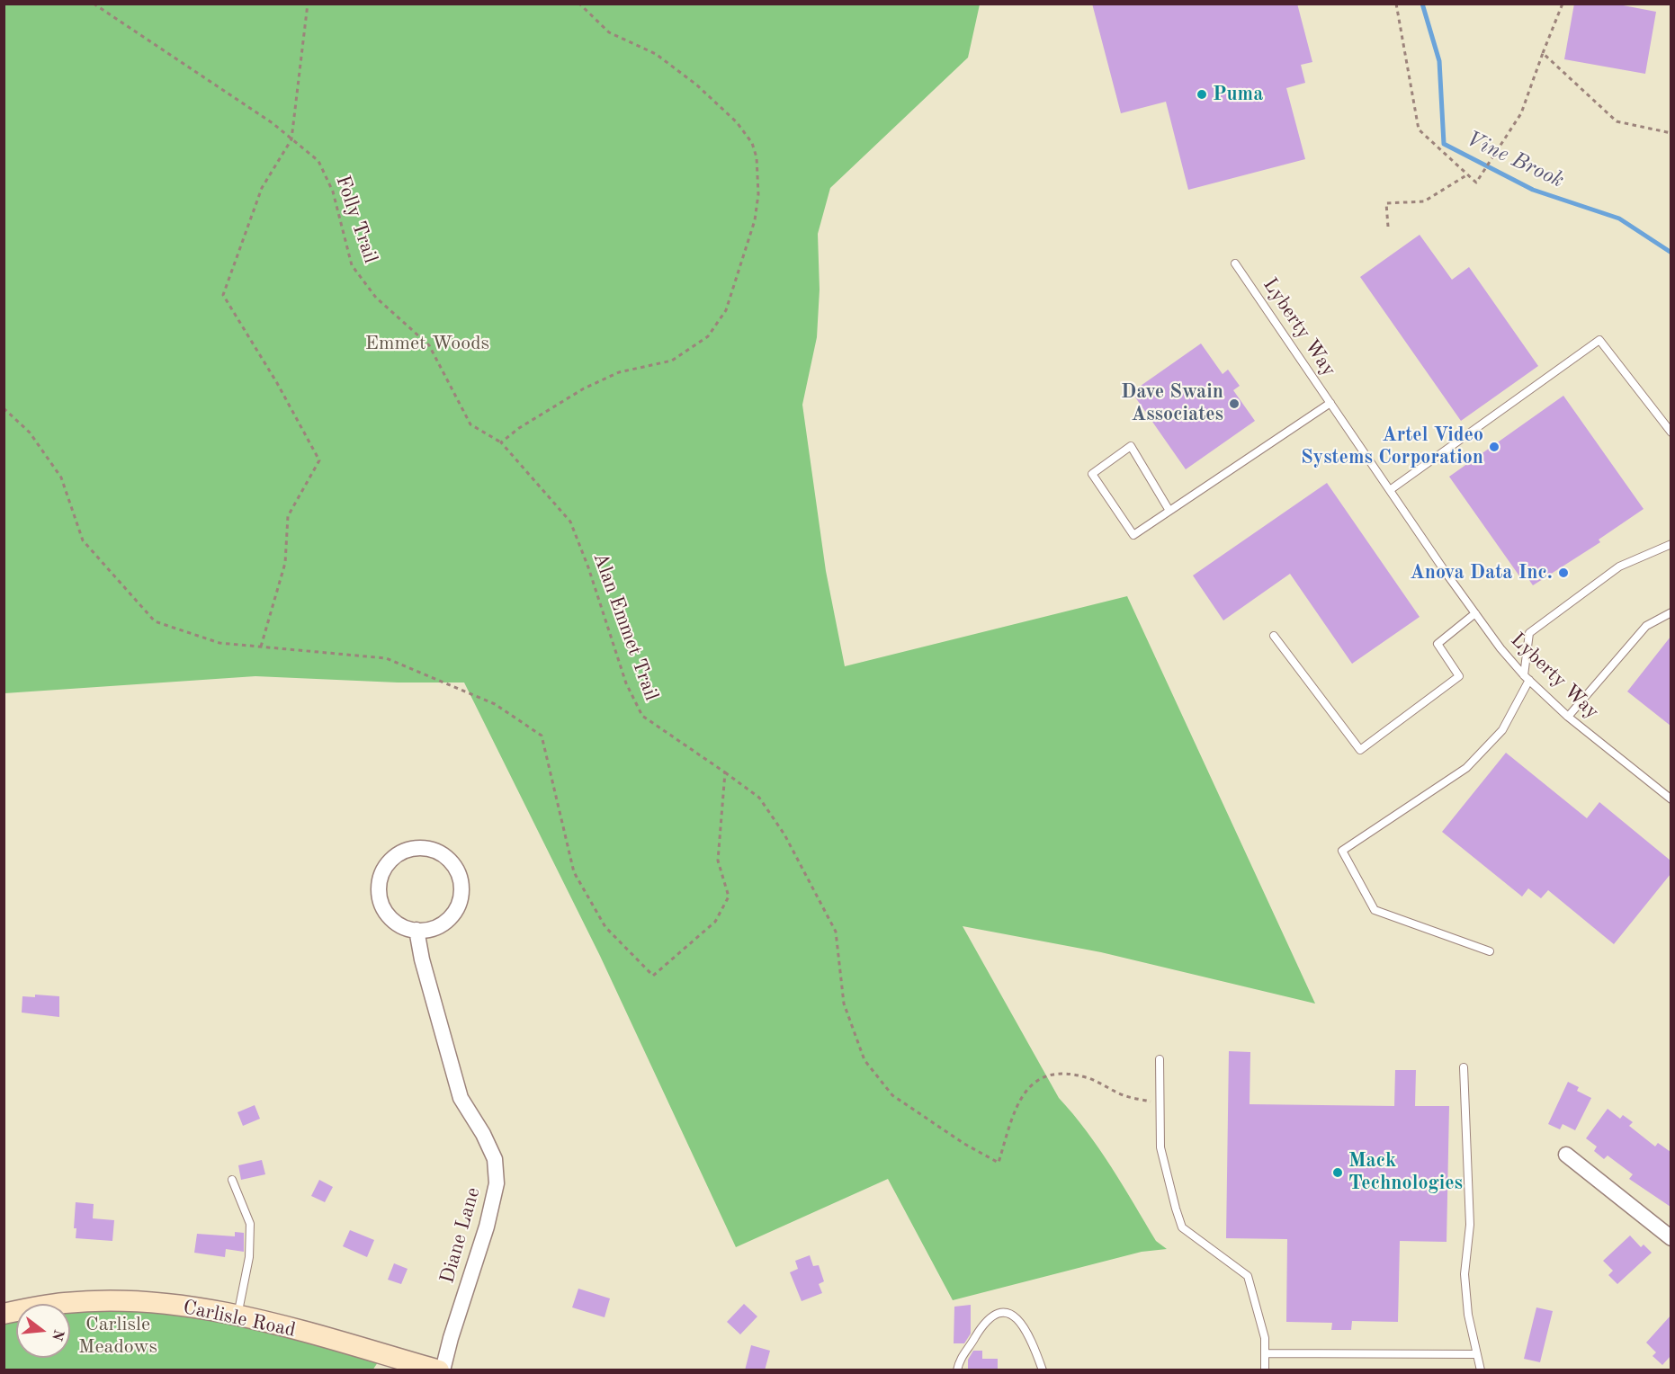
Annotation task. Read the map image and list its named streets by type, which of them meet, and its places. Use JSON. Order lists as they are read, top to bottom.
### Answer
{
  "streets": {
    "main road": ["Carlisle Road"],
    "street": ["Diane Lane"],
    "lane": ["Lyberty Way"],
    "path": ["Folly Trail", "Alan Emmet Trail"]
  },
  "crossings": [
    ["Folly Trail", "Alan Emmet Trail"],
    ["Diane Lane", "Carlisle Road"]
  ],
  "water": ["Vine Brook"],
  "parks": ["Emmet Woods", "Carlisle Meadows"],
  "places": [
    "Puma",
    "Dave Swain Associates",
    "Artel Video Systems Corporation",
    "Anova Data Inc.",
    "Mack Technologies"
  ],
  "north": "right"
}
